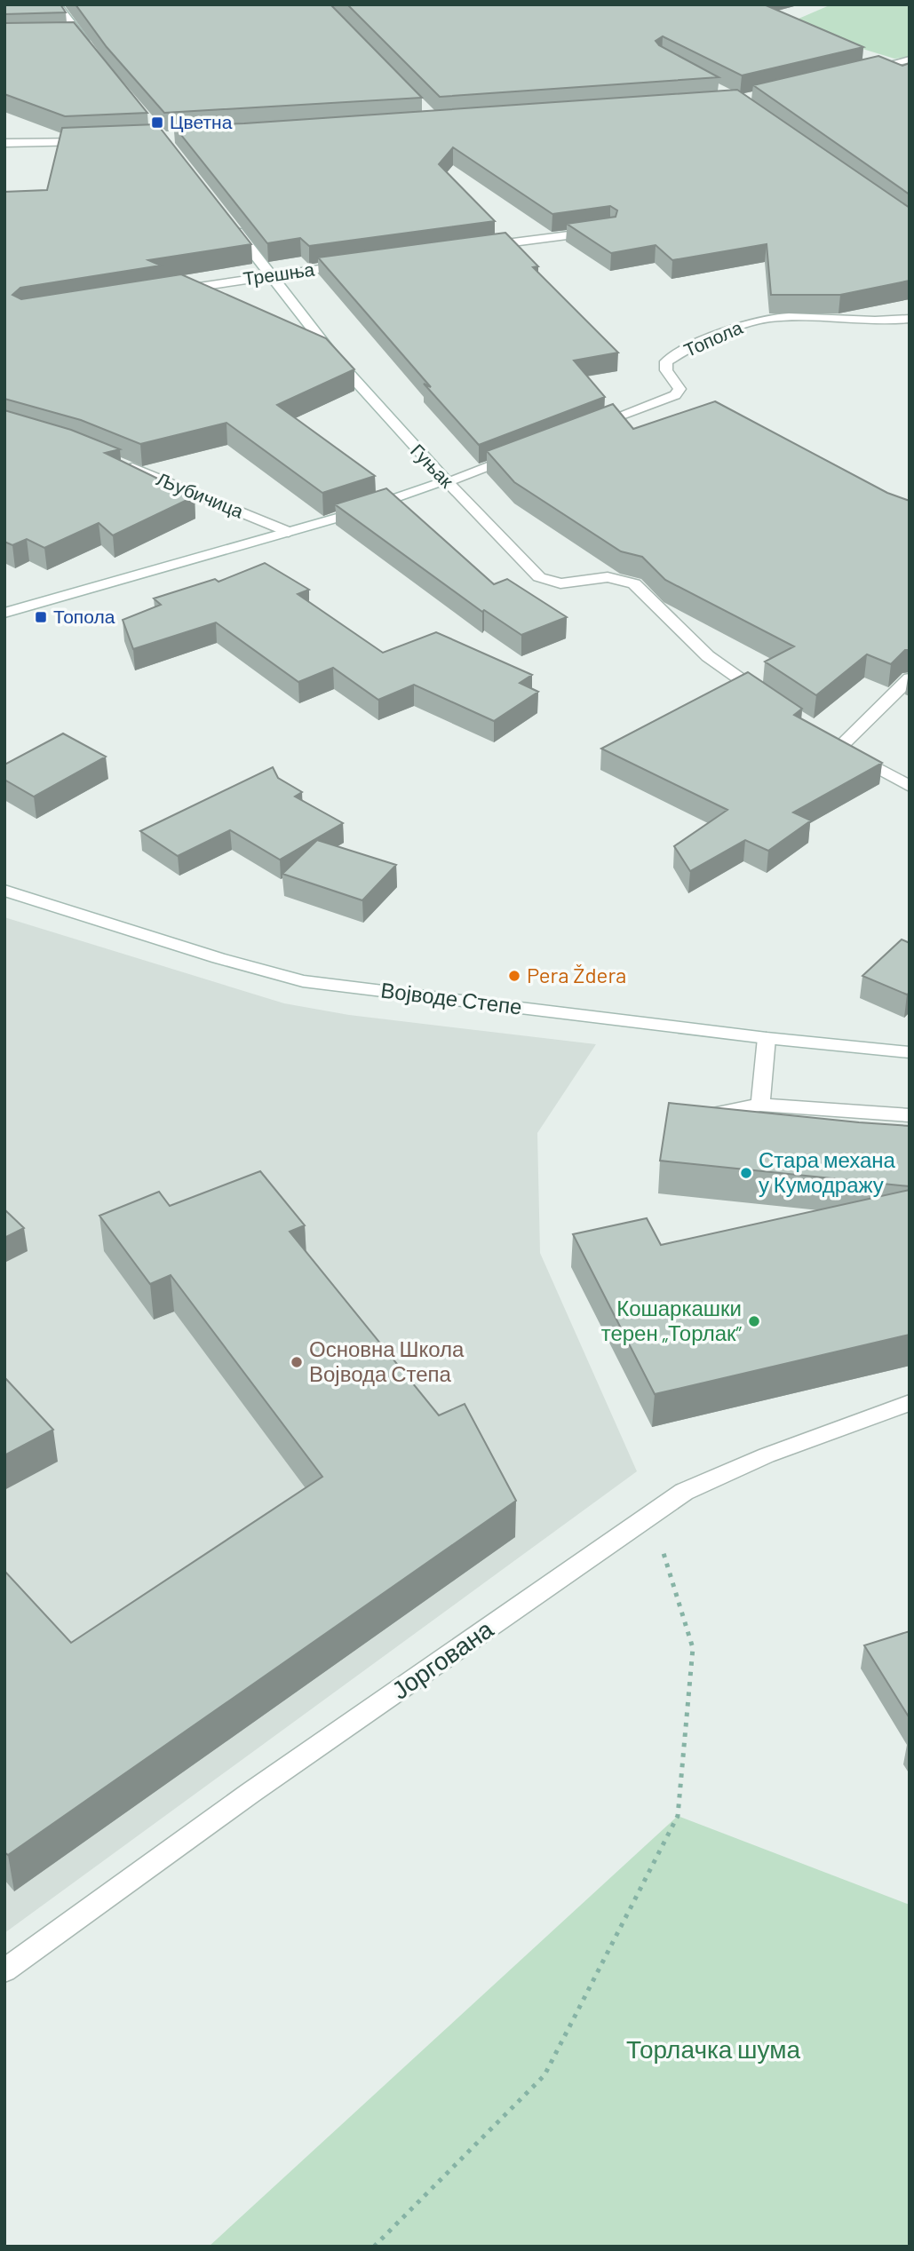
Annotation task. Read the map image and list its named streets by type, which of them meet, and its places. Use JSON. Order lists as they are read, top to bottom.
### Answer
{
  "streets": {
    "street": [
      "Трешња",
      "Топола",
      "Гуњак",
      "Љубичица",
      "Војводе Степе",
      "Јоргована"
    ]
  },
  "crossings": [
    ["Трешња", "Гуњак"]
  ],
  "parks": ["Торлачка шума"],
  "places": {
    "transit": ["Цветна", "Топола"],
    "other": [
      "Pera Ždera",
      "Стара механа у Кумодражу",
      "Кошаркашки терен „Торлак”",
      "Основна Школа Војвода Степа"
    ]
  }
}
